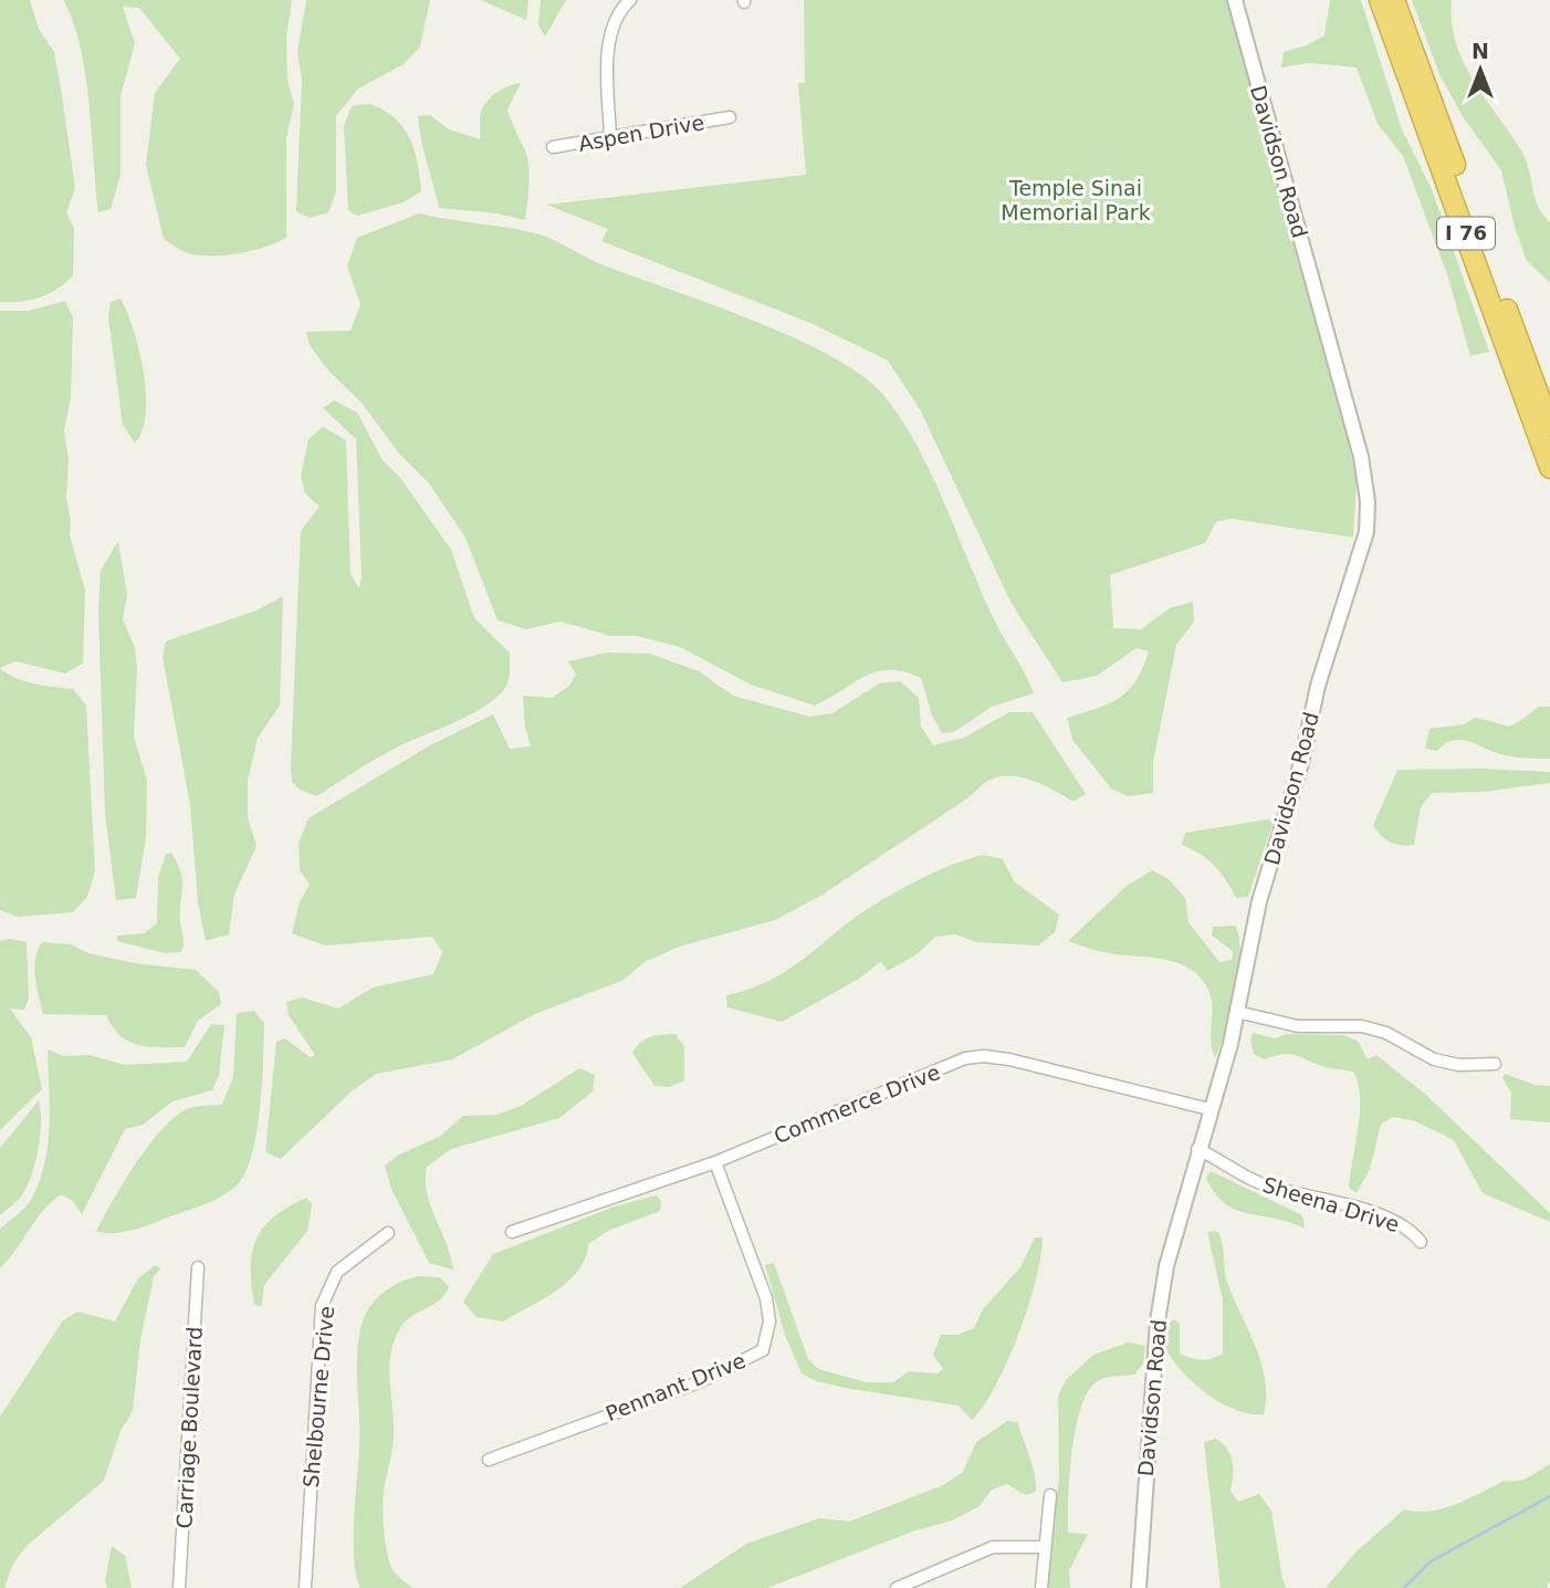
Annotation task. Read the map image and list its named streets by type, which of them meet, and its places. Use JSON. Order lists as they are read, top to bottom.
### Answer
{
  "streets": {
    "highway": ["I 76"],
    "street": [
      "Aspen Drive",
      "Davidson Road",
      "Commerce Drive",
      "Sheena Drive",
      "Pennant Drive",
      "Shelbourne Drive",
      "Carriage Boulevard"
    ]
  },
  "crossings": [
    ["Davidson Road", "Commerce Drive"],
    ["Davidson Road", "Sheena Drive"],
    ["Commerce Drive", "Pennant Drive"]
  ],
  "parks": ["Temple Sinai Memorial Park"],
  "north": "top"
}
